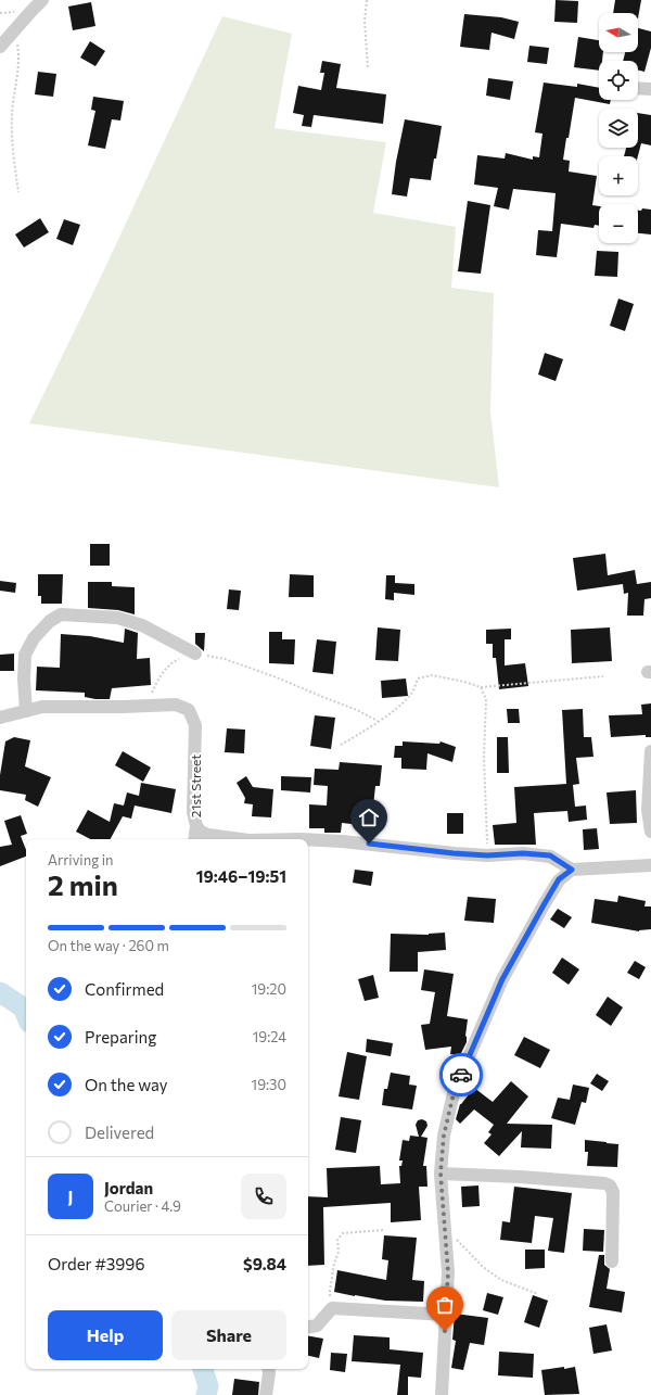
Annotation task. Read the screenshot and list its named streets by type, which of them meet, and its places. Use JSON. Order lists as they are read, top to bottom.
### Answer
{
  "streets": {
    "street": ["21st Street"]
  },
  "north": "left",
  "page": {
    "map_buttons": ["+", "−"],
    "heading": ["2 min", "Arriving in", "19:46–19:51"],
    "panel": [
      "Jordan",
      "Courier · 4.9",
      "Order #3996",
      "$9.84"
    ],
    "bar": "On the way · 260 m",
    "list": [
      ["Confirmed", "19:20"],
      ["Preparing", "19:24"],
      ["On the way", "19:30"],
      "Delivered"
    ],
    "round": "J",
    "buttons": ["Help", "Share"]
  }
}
